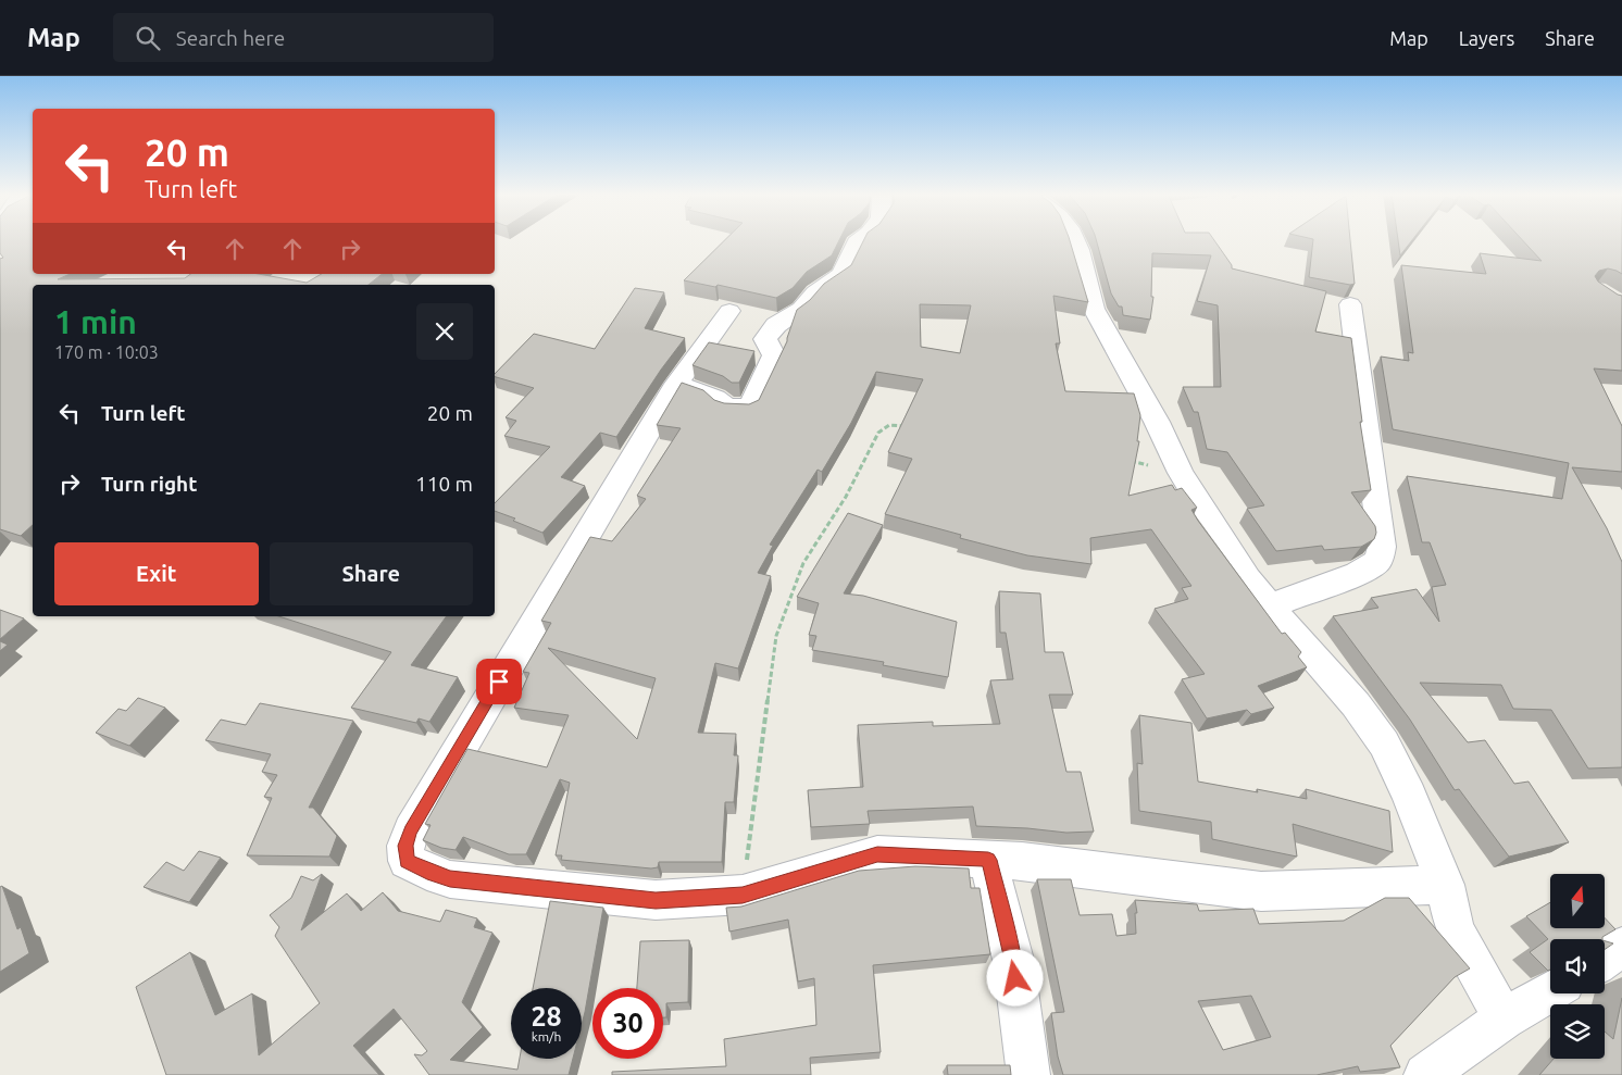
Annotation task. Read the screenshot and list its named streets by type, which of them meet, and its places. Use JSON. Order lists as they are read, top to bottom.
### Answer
{
  "north": "top",
  "page": {
    "header": "Map",
    "search": "Search here",
    "nav": ["Map", "Layers", "Share"],
    "turn": ["20 m", "Turn left"],
    "heading": ["1 min", "170 m · 10:03"],
    "list": [
      {
        "name": "Turn left",
        "value": "20 m"
      },
      {
        "name": "Turn right",
        "value": "110 m"
      }
    ],
    "buttons": ["Exit", "Share"],
    "speed": "28 km/h",
    "limit": "30"
  }
}
